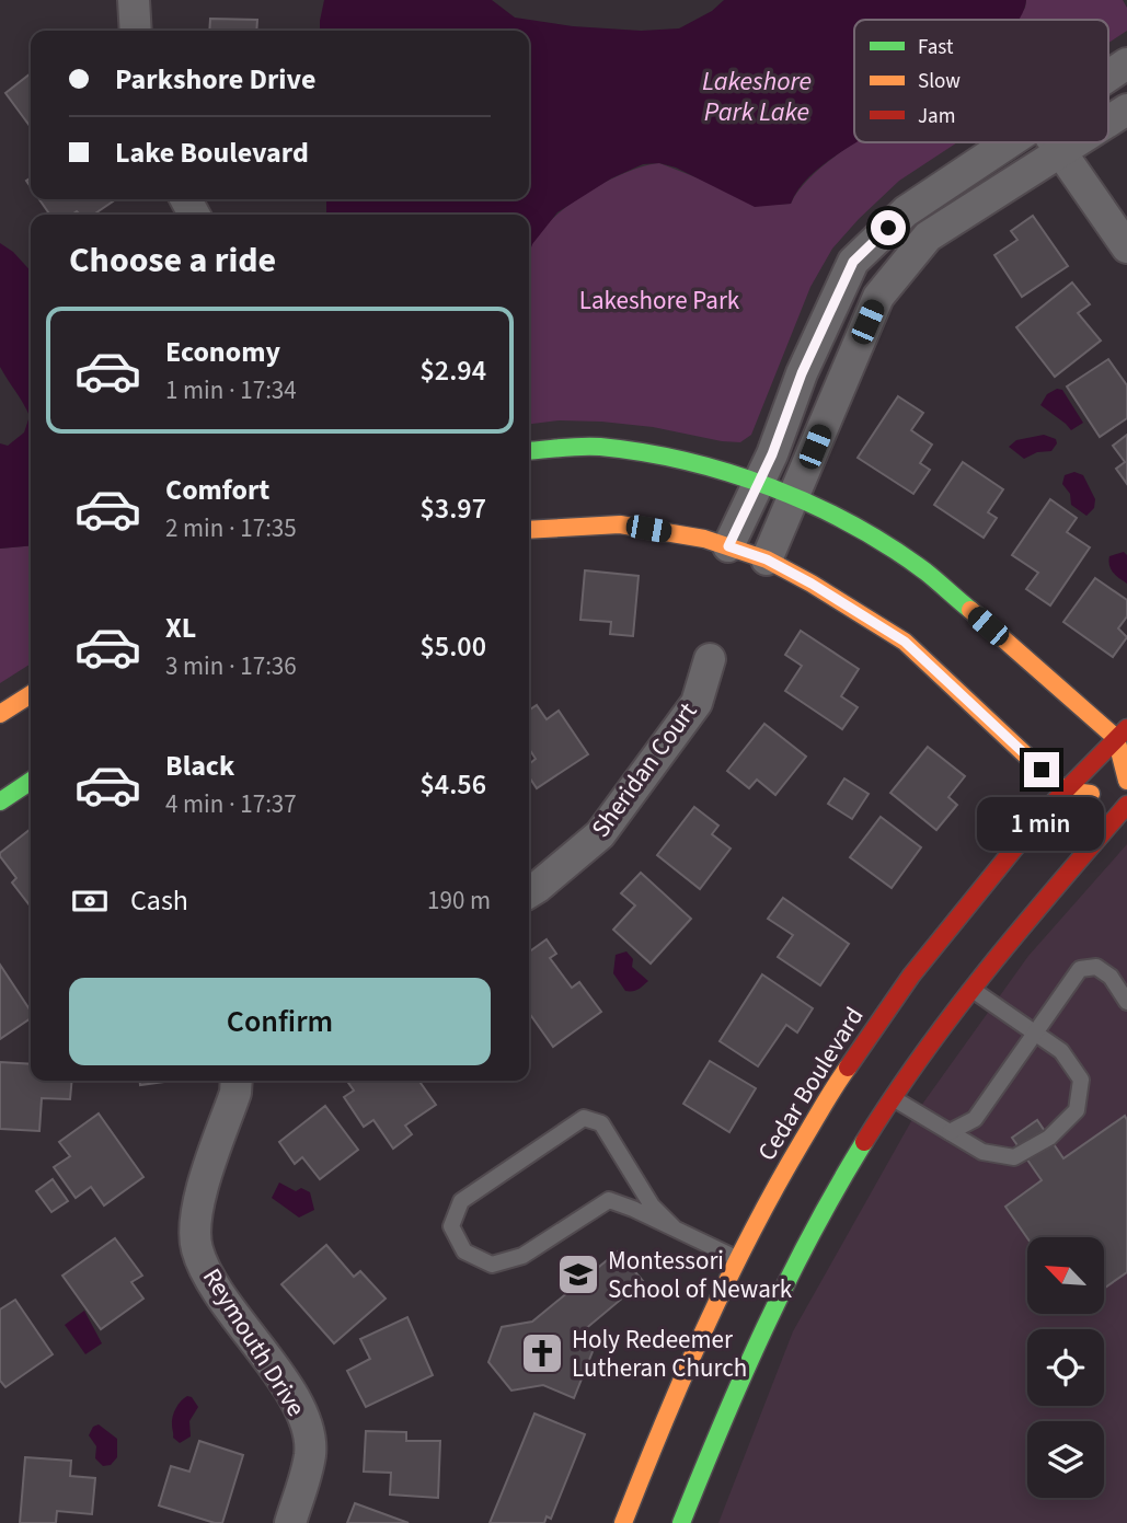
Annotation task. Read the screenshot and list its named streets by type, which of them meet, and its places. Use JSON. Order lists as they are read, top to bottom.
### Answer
{
  "streets": {
    "main road": ["Cedar Boulevard"],
    "street": ["Sheridan Court", "Reymouth Drive"]
  },
  "water": ["Lakeshore Park Lake"],
  "parks": ["Lakeshore Park"],
  "places": {
    "school or university": ["Montessori School of Newark"],
    "church": ["Holy Redeemer Lutheran Church"]
  },
  "legend": ["Fast", "Slow", "Jam"],
  "north": "top left",
  "page": {
    "banner": ["Parkshore Drive", "Lake Boulevard"],
    "heading": "Choose a ride",
    "list": [
      {
        "name": "Economy",
        "note": "1 min · 17:34",
        "value": "$2.94"
      },
      {
        "name": "Comfort",
        "note": "2 min · 17:35",
        "value": "$3.97"
      },
      {
        "name": "XL",
        "note": "3 min · 17:36",
        "value": "$5.00"
      },
      {
        "name": "Black",
        "note": "4 min · 17:37",
        "value": "$4.56"
      }
    ],
    "bubble": "1 min",
    "pay": ["Cash", "190 m"],
    "buttons": "Confirm"
  }
}
